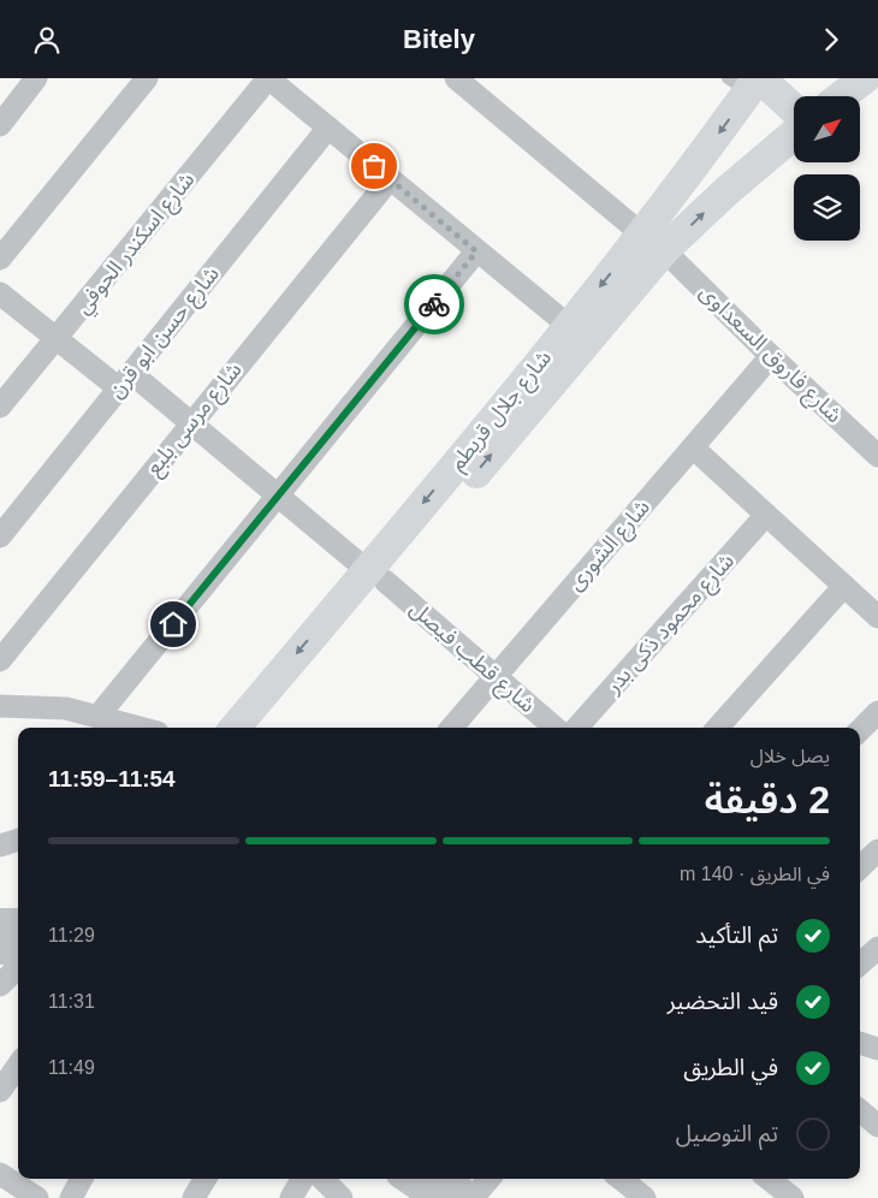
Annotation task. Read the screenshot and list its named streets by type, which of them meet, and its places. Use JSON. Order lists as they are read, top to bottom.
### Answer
{
  "streets": {
    "main road": ["شارع جلال قريطم"],
    "street": [
      "شارع اسكندر الحوفي",
      "شارع حسن ابو قرن",
      "شارع فاروق السعداوى",
      "شارع مرسى بلبع",
      "شارع الشورى",
      "شارع محمود ذكى بدر",
      "شارع قطب فيصل"
    ]
  },
  "crossings": [
    ["شارع اسكندر الحوفي", "شارع قطب فيصل"],
    ["شارع حسن ابو قرن", "شارع قطب فيصل"],
    ["شارع فاروق السعداوى", "شارع جلال قريطم"],
    ["شارع فاروق السعداوى", "شارع الشورى"],
    ["شارع جلال قريطم", "شارع قطب فيصل"],
    ["شارع مرسى بلبع", "شارع قطب فيصل"],
    ["شارع الشورى", "شارع قطب فيصل"]
  ],
  "north": "top right",
  "page": {
    "header": "Bitely",
    "heading": ["2 دقيقة", "يصل خلال", "11:54–11:59"],
    "bar": "في الطريق · 140 m",
    "list": [
      ["تم التأكيد", "11:29"],
      ["قيد التحضير", "11:31"],
      ["في الطريق", "11:49"],
      "تم التوصيل"
    ]
  }
}
